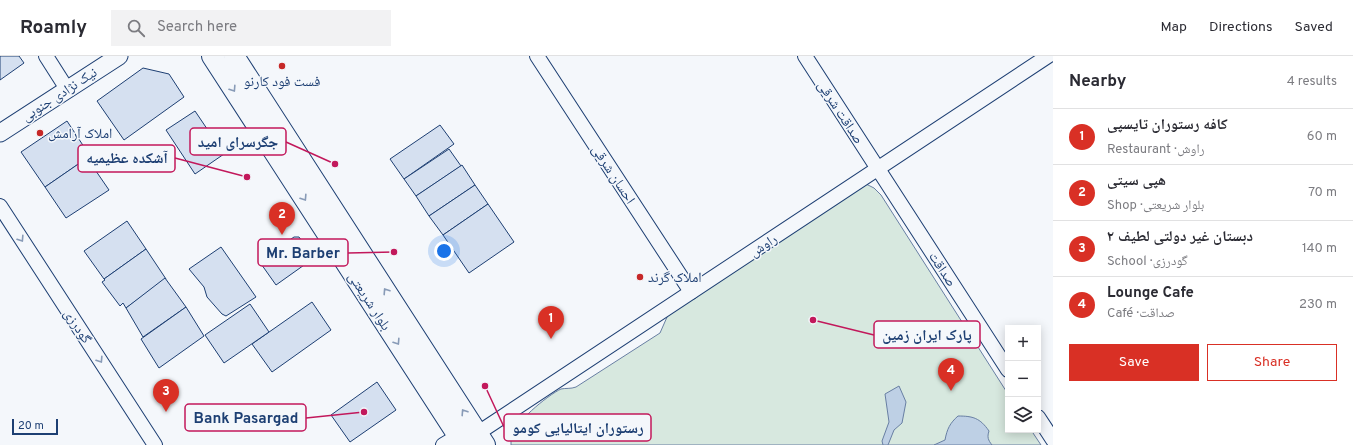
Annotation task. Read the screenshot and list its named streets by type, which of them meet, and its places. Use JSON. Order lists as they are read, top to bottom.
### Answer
{
  "streets": {
    "main road": ["بلوار شریعتی"],
    "street": [
      "نیک نژادی جنوبی",
      "صداقت شرقی",
      "احسان شرقی",
      "راوش",
      "صداقت",
      "گودرزی"
    ]
  },
  "crossings": [
    ["صداقت شرقی", "راوش"],
    ["صداقت شرقی", "صداقت"],
    ["احسان شرقی", "راوش"],
    ["راوش", "صداقت"],
    ["راوش", "بلوار شریعتی"]
  ],
  "one_way": ["گودرزی"],
  "places": [
    "فست فود کارنو",
    "املاک آرامش",
    "جگرسرای امید",
    "آشکده عظیمیه",
    "Mr. Barber",
    "املاک گرند",
    "پارک ایران زمین",
    "رستوران ایتالیایی کومو",
    "Bank Pasargad"
  ],
  "scale_bar": "20 m",
  "page": {
    "header": "Roamly",
    "search": "Search here",
    "nav": ["Map", "Directions", "Saved"],
    "heading": ["Nearby", "4 results"],
    "list": [
      {
        "mark": "1",
        "name": "کافه رستوران تایسپی",
        "note": "Restaurant · راوش",
        "value": "60 m"
      },
      {
        "mark": "2",
        "name": "هپی سیتی",
        "note": "Shop · بلوار شریعتی",
        "value": "70 m"
      },
      {
        "mark": "3",
        "name": "دبستان غیر دولتی لطیف ۲",
        "note": "School · گودرزی",
        "value": "140 m"
      },
      {
        "mark": "4",
        "name": "Lounge Cafe",
        "note": "Café · صداقت",
        "value": "230 m"
      }
    ],
    "pins": [
      "2",
      "1",
      "4",
      "3"
    ],
    "map_buttons": ["+", "−"],
    "buttons": ["Save", "Share"],
    "scale": "20 m"
  }
}
